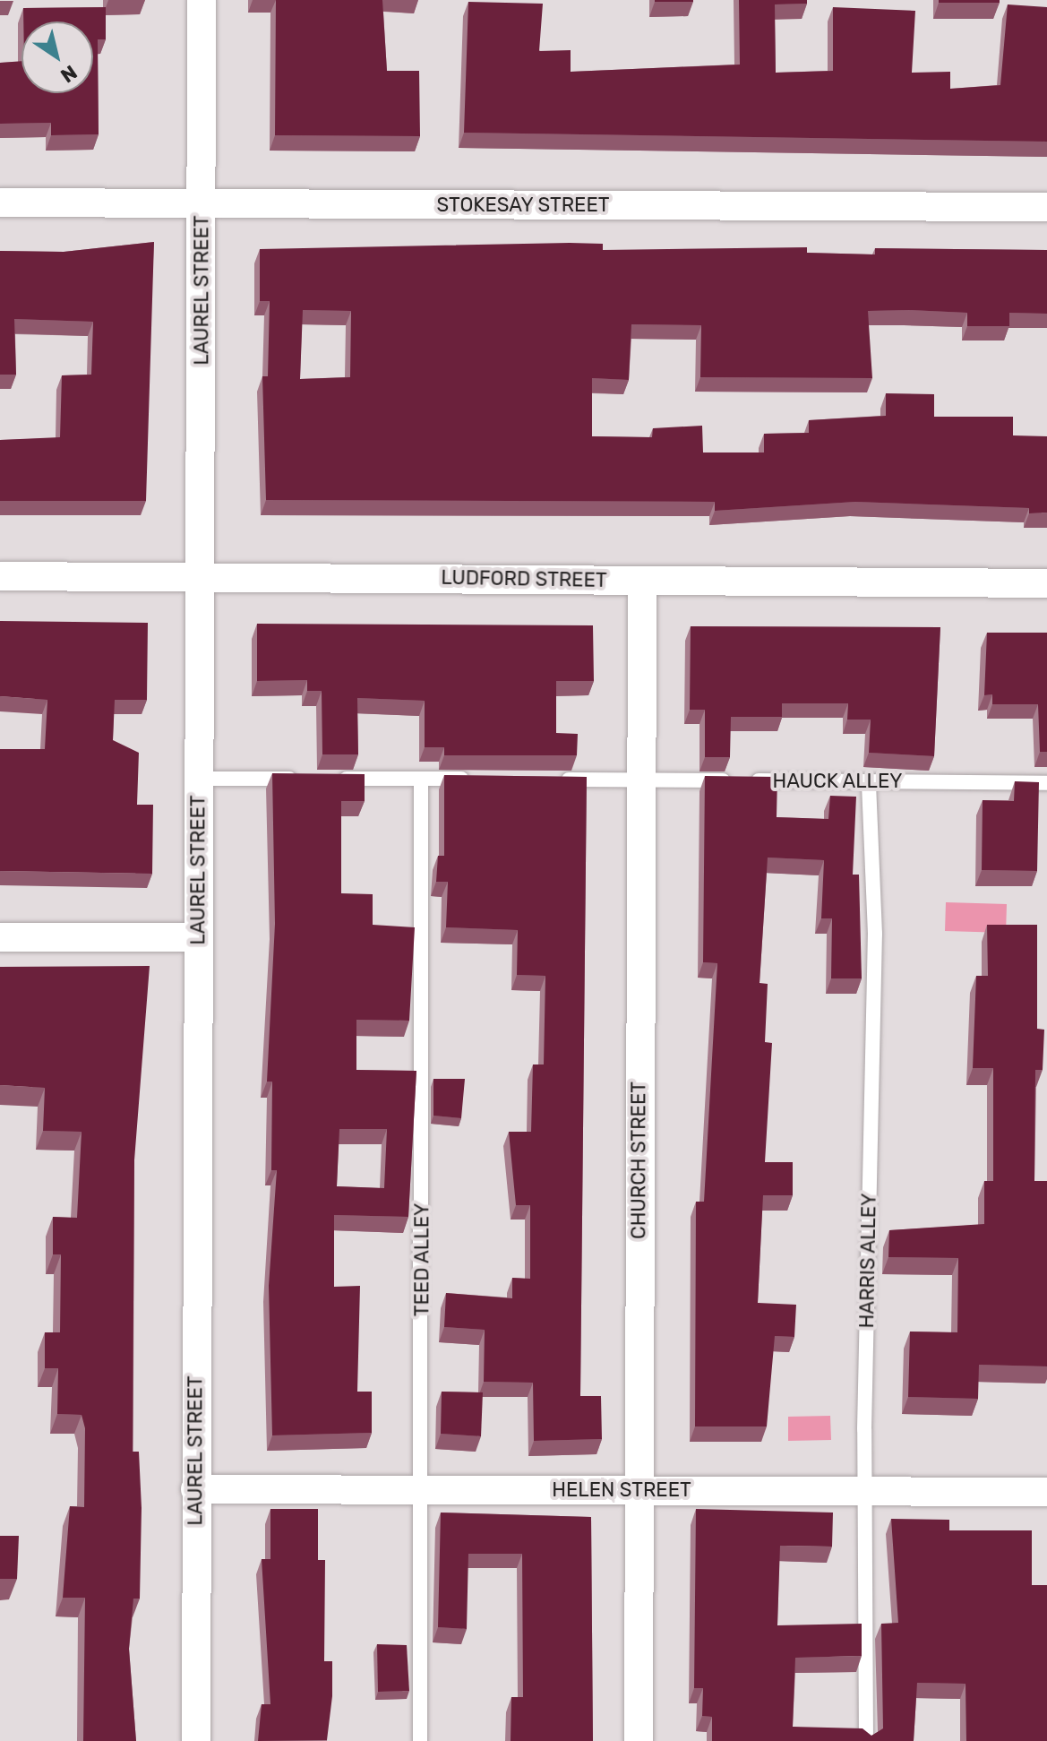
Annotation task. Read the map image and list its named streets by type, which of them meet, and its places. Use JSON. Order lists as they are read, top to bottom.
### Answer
{
  "streets": {
    "street": [
      "STOKESAY STREET",
      "LAUREL STREET",
      "LUDFORD STREET",
      "CHURCH STREET",
      "HELEN STREET"
    ],
    "lane": ["HAUCK ALLEY", "TEED ALLEY", "HARRIS ALLEY"]
  },
  "crossings": [
    ["STOKESAY STREET", "LAUREL STREET"],
    ["LAUREL STREET", "LUDFORD STREET"],
    ["LAUREL STREET", "HELEN STREET"],
    ["LUDFORD STREET", "CHURCH STREET"],
    ["HAUCK ALLEY", "CHURCH STREET"],
    ["HAUCK ALLEY", "HARRIS ALLEY"],
    ["CHURCH STREET", "HELEN STREET"],
    ["TEED ALLEY", "HELEN STREET"],
    ["HARRIS ALLEY", "HELEN STREET"]
  ],
  "north": "bottom right"
}
